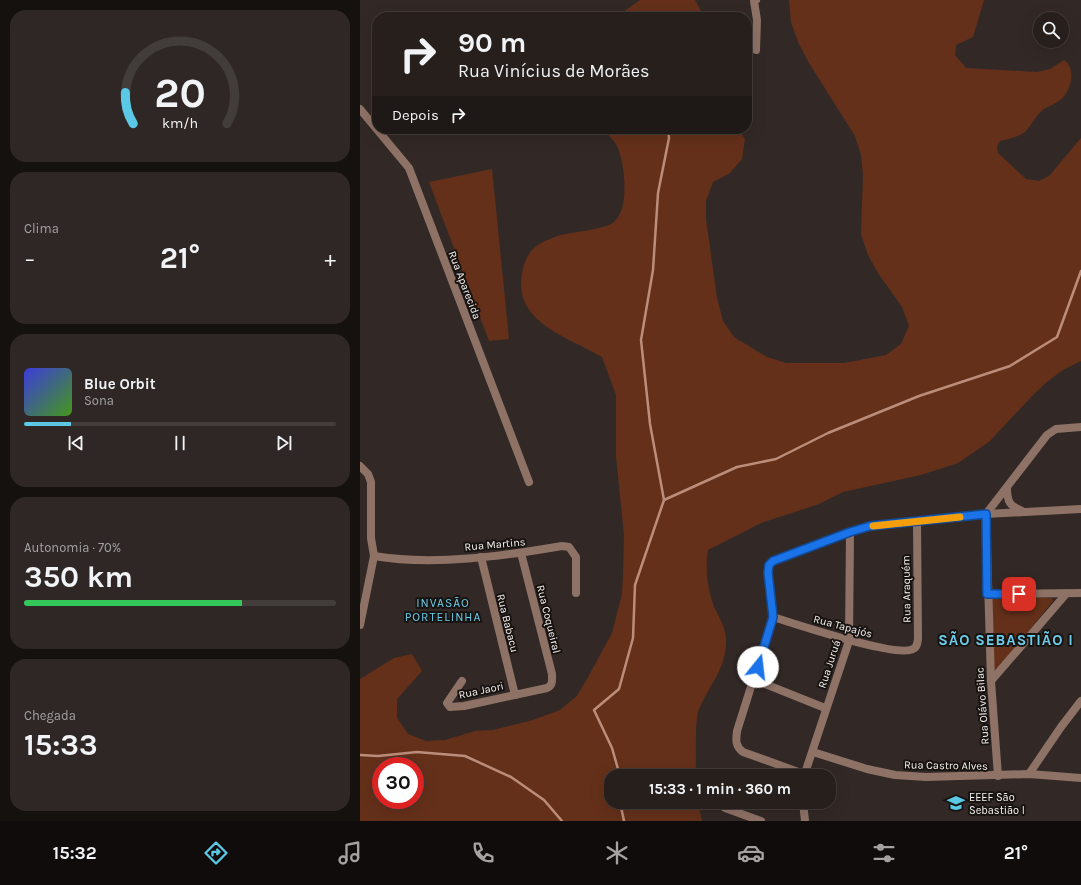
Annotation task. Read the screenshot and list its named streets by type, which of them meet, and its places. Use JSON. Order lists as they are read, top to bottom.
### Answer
{
  "streets": {
    "street": [
      "Rua Aparecida",
      "Rua Martins",
      "Rua Araquém",
      "Rua Coqueiral",
      "Rua Babacu",
      "Rua Tapajós",
      "Rua Juruá",
      "Rua Jaori",
      "Rua Olávo Bilac",
      "Rua Castro Alves"
    ]
  },
  "crossings": [
    ["Rua Martins", "Rua Coqueiral"],
    ["Rua Martins", "Rua Babacu"],
    ["Rua Araquém", "Rua Tapajós"],
    ["Rua Coqueiral", "Rua Jaori"],
    ["Rua Babacu", "Rua Jaori"],
    ["Rua Tapajós", "Rua Juruá"],
    ["Rua Juruá", "Rua Castro Alves"],
    ["Rua Olávo Bilac", "Rua Castro Alves"]
  ],
  "districts": ["INVASÃO PORTELINHA", "SÃO SEBASTIÃO I"],
  "places": {
    "school or university": ["EEEF São Sebastião I"]
  },
  "page": {
    "turn": ["90 m", "Rua Vinícius de Morães"],
    "then": "Depois",
    "tile": [
      "Clima",
      ["Autonomia · 70%", "350 km"],
      ["Chegada", "15:33"]
    ],
    "heat": ["−", "21°", "+"],
    "song": ["Blue Orbit", "Sona"],
    "limit": "30",
    "trip": "15:33 · 1 min · 360 m",
    "tabs": ["15:32", "21°"],
    "gauge": ["20", "km/h"]
  }
}
